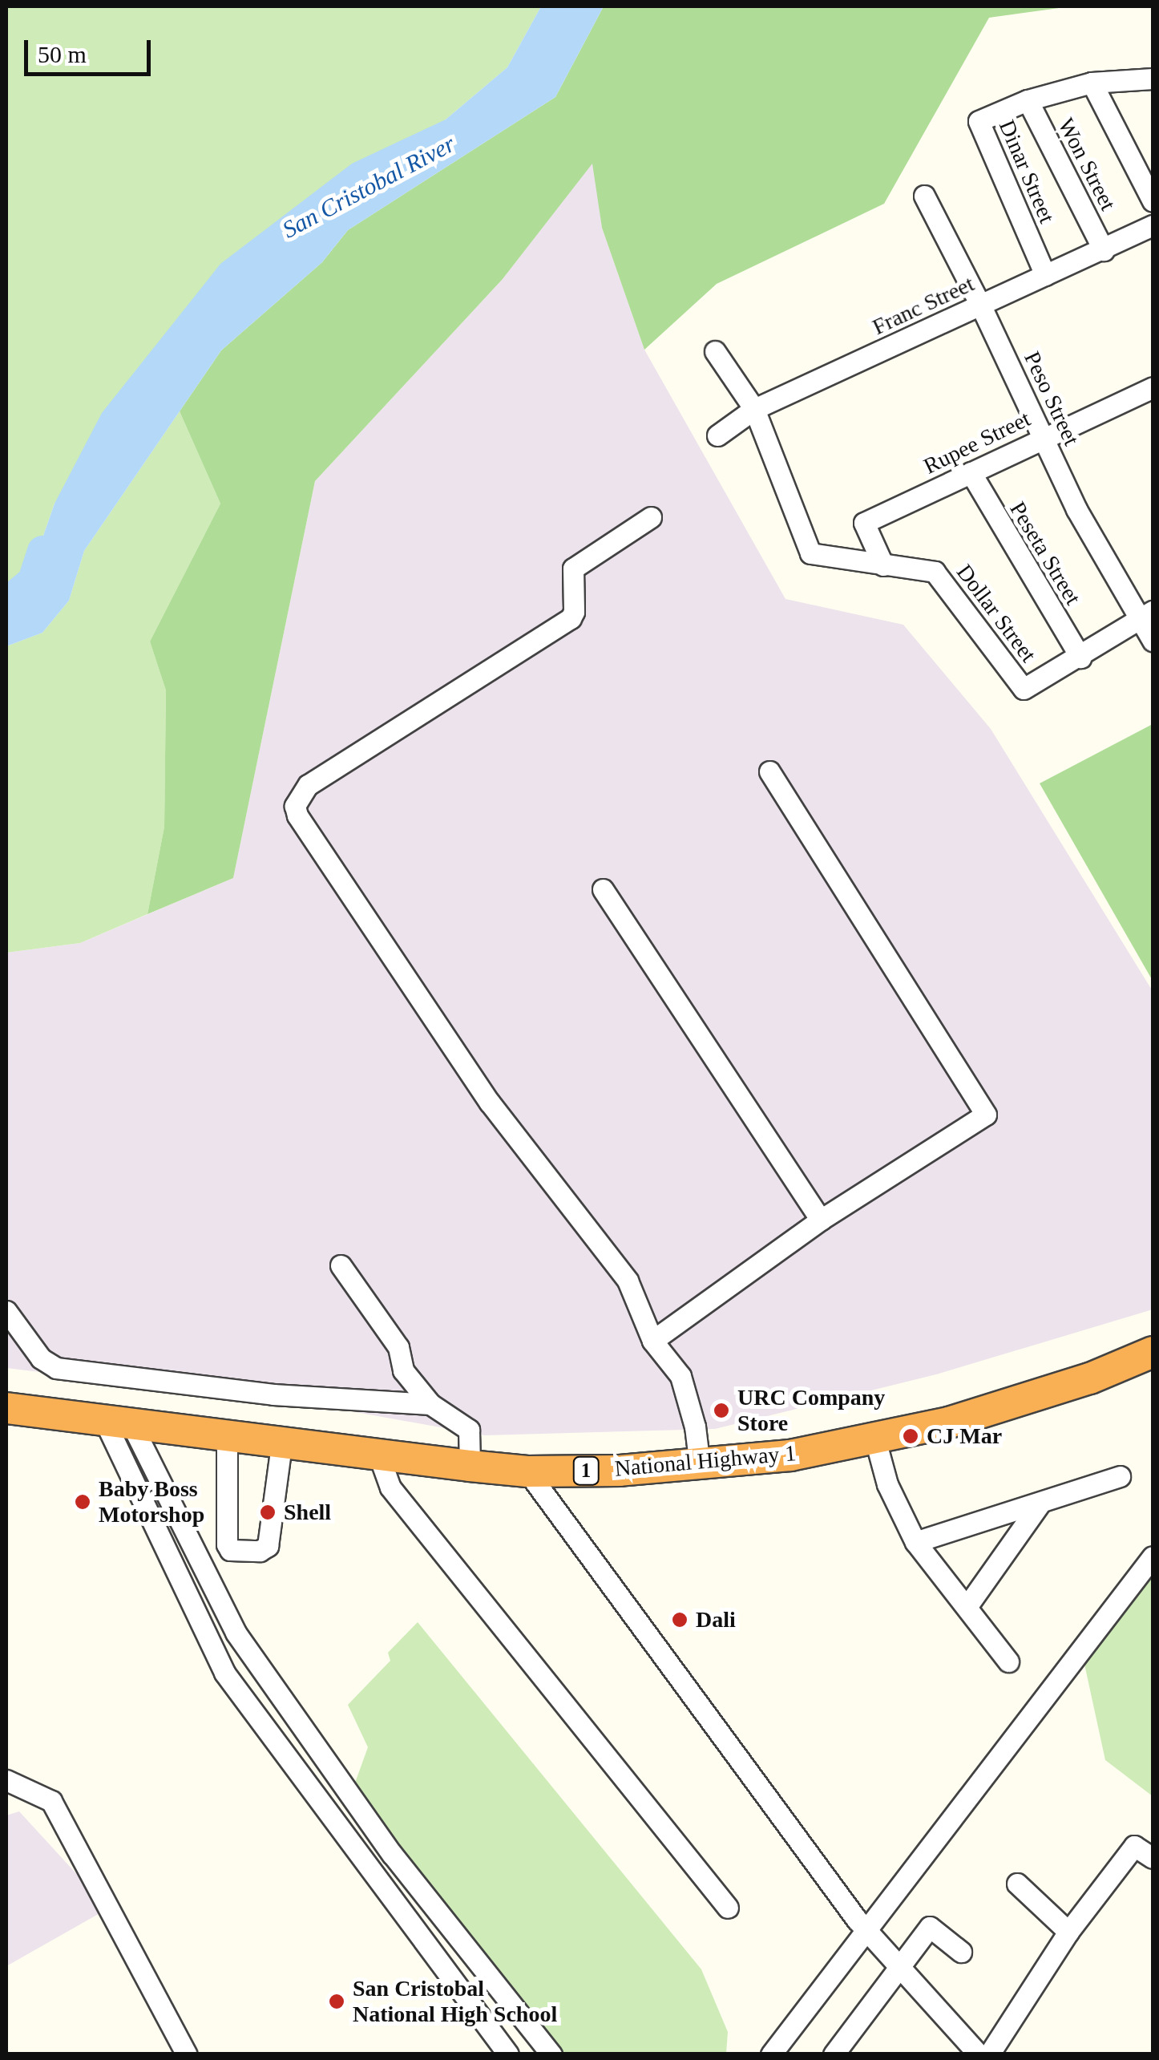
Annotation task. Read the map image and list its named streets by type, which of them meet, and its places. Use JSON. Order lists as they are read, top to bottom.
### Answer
{
  "streets": {
    "highway": ["National Highway 1", "1"],
    "street": [
      "Won Street",
      "Dinar Street",
      "Franc Street",
      "Peso Street",
      "Rupee Street",
      "Peseta Street",
      "Dollar Street"
    ]
  },
  "crossings": [
    ["Won Street", "Dinar Street"],
    ["Won Street", "Franc Street"],
    ["Dinar Street", "Franc Street"],
    ["Franc Street", "Peso Street"],
    ["Franc Street", "Dollar Street"],
    ["Peso Street", "Rupee Street"],
    ["Peso Street", "Dollar Street"],
    ["Rupee Street", "Peseta Street"],
    ["Rupee Street", "Dollar Street"],
    ["Peseta Street", "Dollar Street"]
  ],
  "water": ["San Cristobal River"],
  "places": [
    "URC Company Store",
    "CJ Mar",
    "Baby Boss Motorshop",
    "Shell",
    "Dali",
    "San Cristobal National High School"
  ],
  "scale_bar": "50 m"
}
